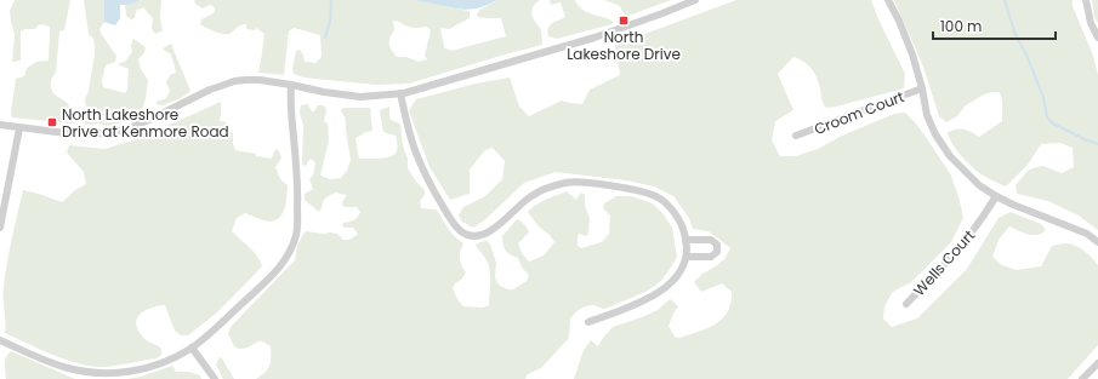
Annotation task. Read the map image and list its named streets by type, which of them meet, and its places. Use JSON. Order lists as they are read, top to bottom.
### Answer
{
  "streets": {
    "street": ["Croom Court", "Wells Court"]
  },
  "places": {
    "transit": ["North Lakeshore Drive", "North Lakeshore Drive at Kenmore Road"]
  },
  "scale_bar": "100 m"
}
